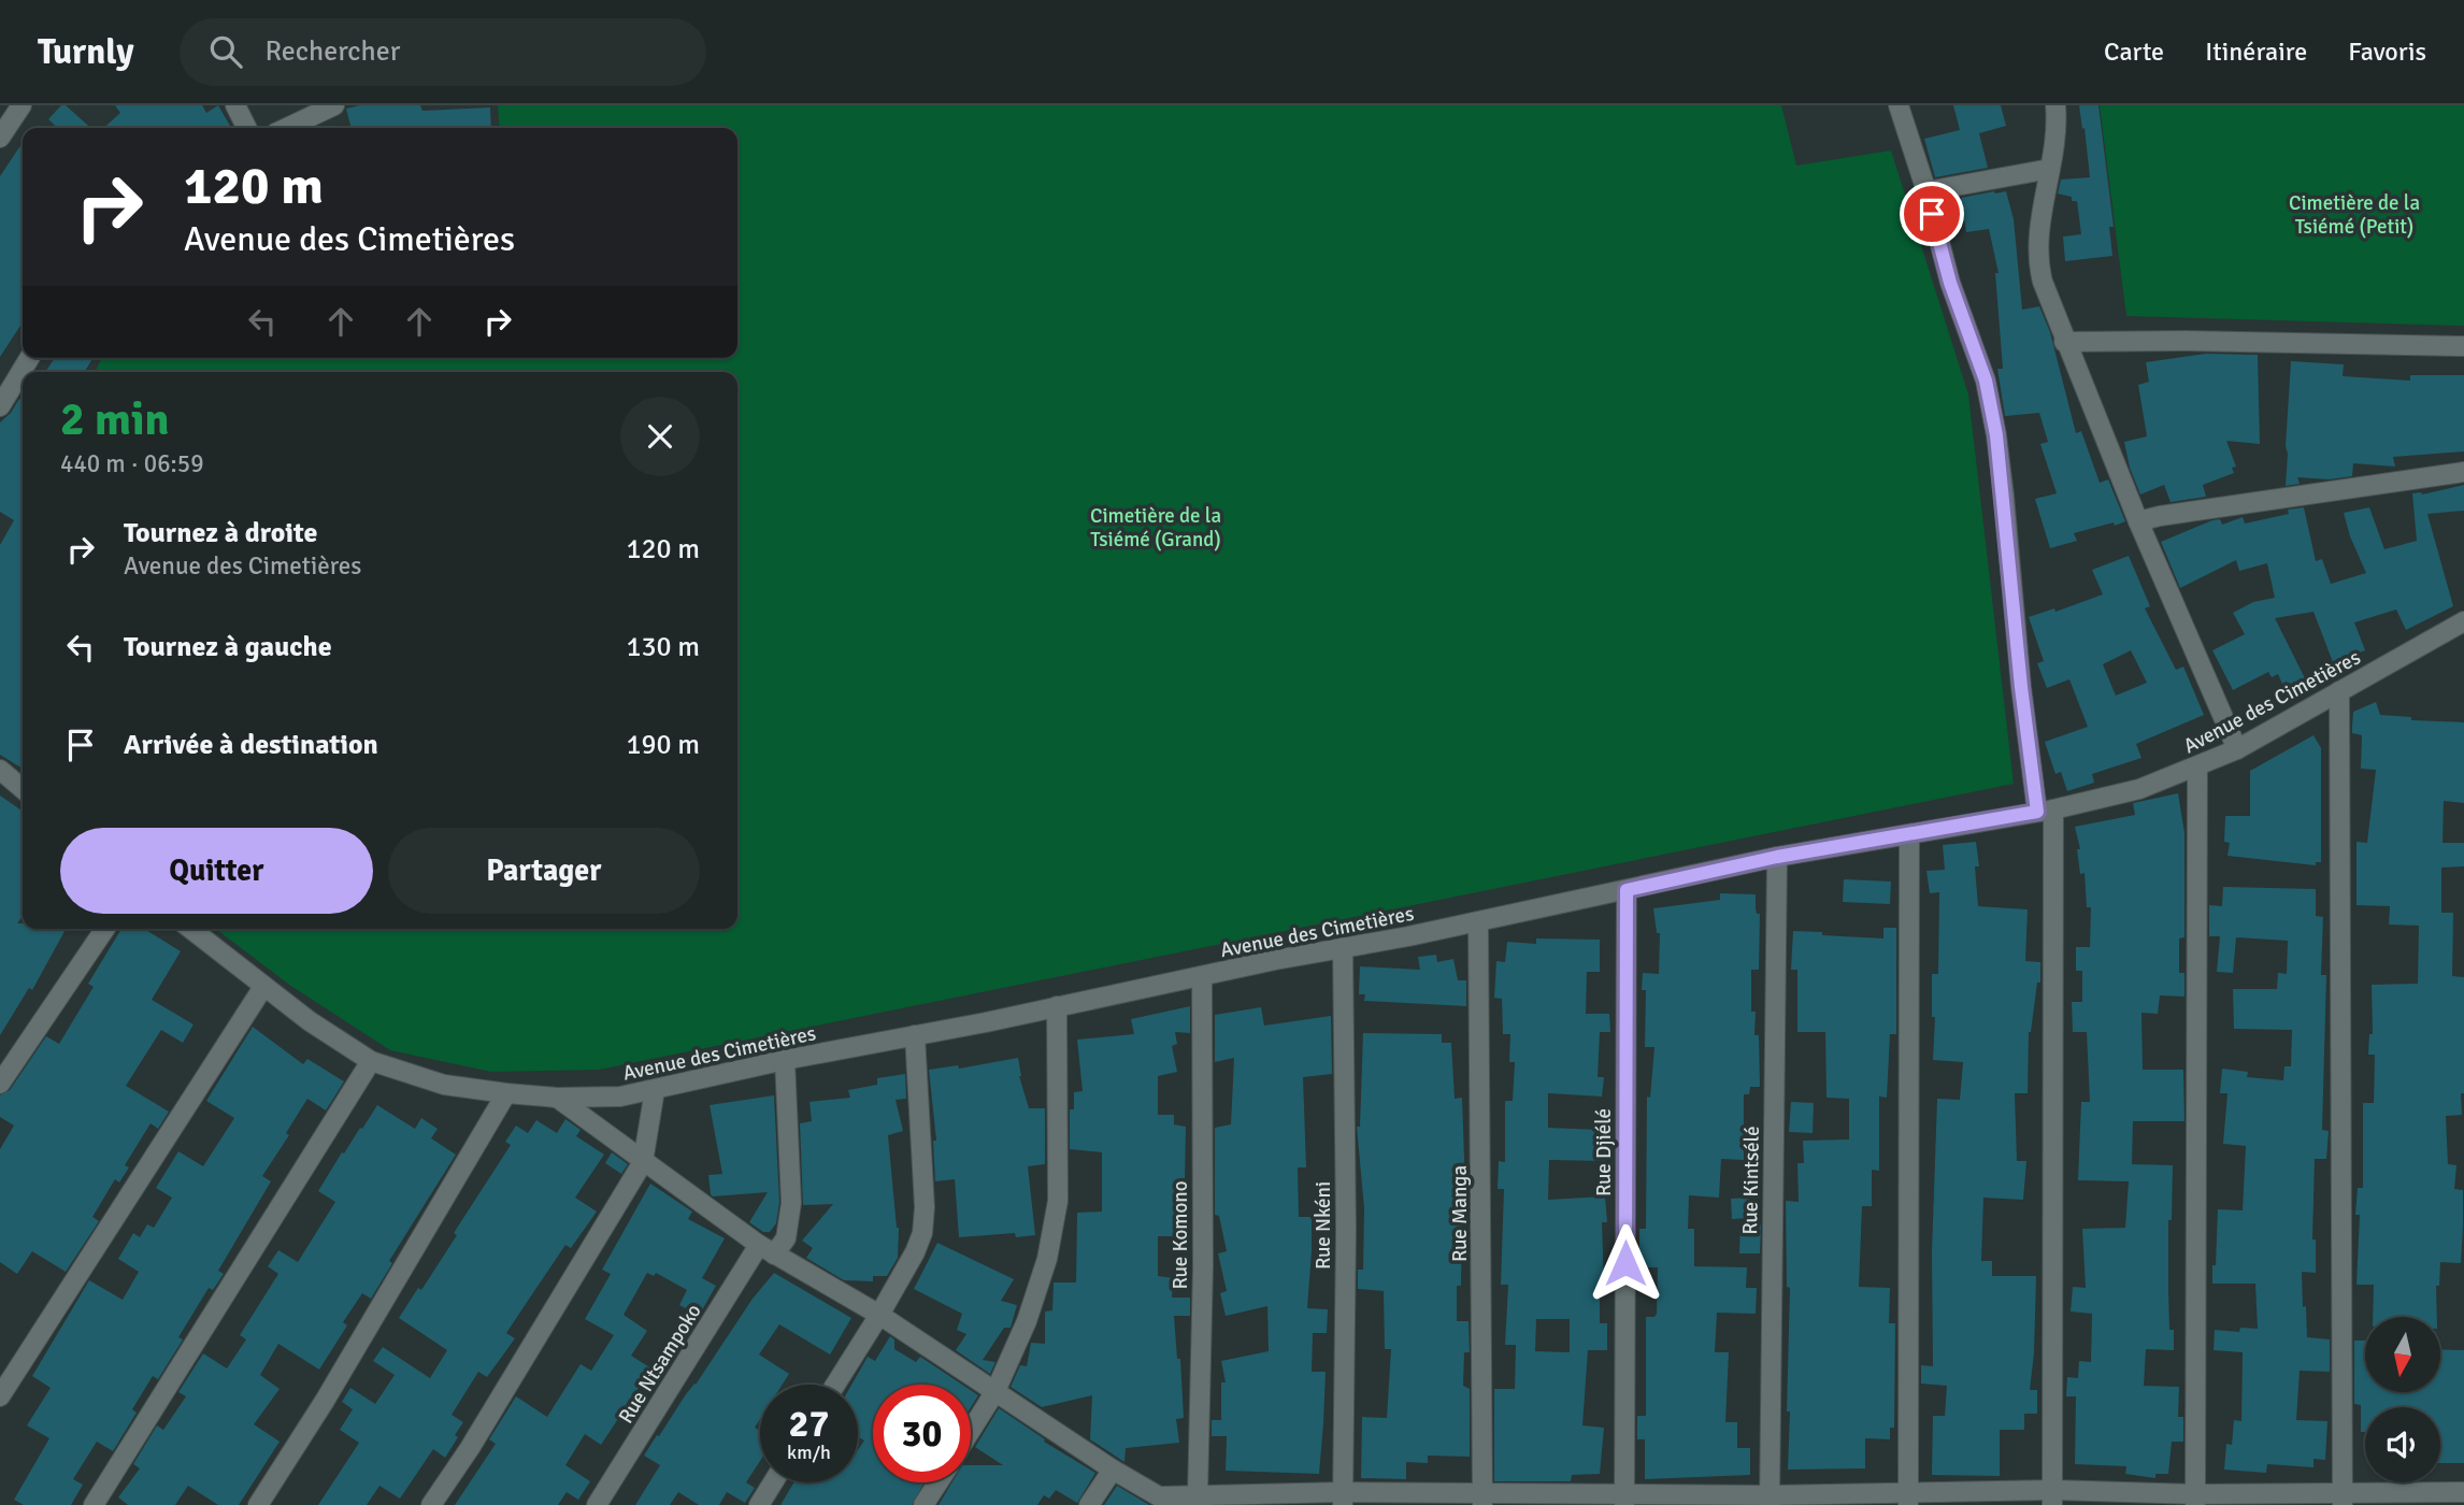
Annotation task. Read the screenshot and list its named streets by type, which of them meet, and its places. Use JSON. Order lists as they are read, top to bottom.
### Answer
{
  "streets": {
    "street": [
      "Avenue des Cimetières",
      "Rue Djiélé",
      "Rue Kintsélé",
      "Rue Manga",
      "Rue Nkéni",
      "Rue Komono",
      "Rue Ntsampoko"
    ]
  },
  "crossings": [
    ["Avenue des Cimetières", "Rue Djiélé"],
    ["Avenue des Cimetières", "Rue Kintsélé"],
    ["Avenue des Cimetières", "Rue Manga"],
    ["Avenue des Cimetières", "Rue Nkéni"],
    ["Avenue des Cimetières", "Rue Komono"],
    ["Avenue des Cimetières", "Rue Ntsampoko"]
  ],
  "parks": ["Cimetière de la Tsiémé (Petit)", "Cimetière de la Tsiémé (Grand)"],
  "north": "bottom",
  "page": {
    "header": "Turnly",
    "search": "Rechercher",
    "nav": ["Carte", "Itinéraire", "Favoris"],
    "turn": ["120 m", "Avenue des Cimetières"],
    "heading": ["2 min", "440 m · 06:59"],
    "list": [
      {
        "name": "Tournez à droite",
        "note": "Avenue des Cimetières",
        "value": "120 m"
      },
      {
        "name": "Tournez à gauche",
        "value": "130 m"
      },
      {
        "name": "Arrivée à destination",
        "value": "190 m"
      }
    ],
    "buttons": ["Quitter", "Partager"],
    "speed": "27 km/h",
    "limit": "30"
  }
}
